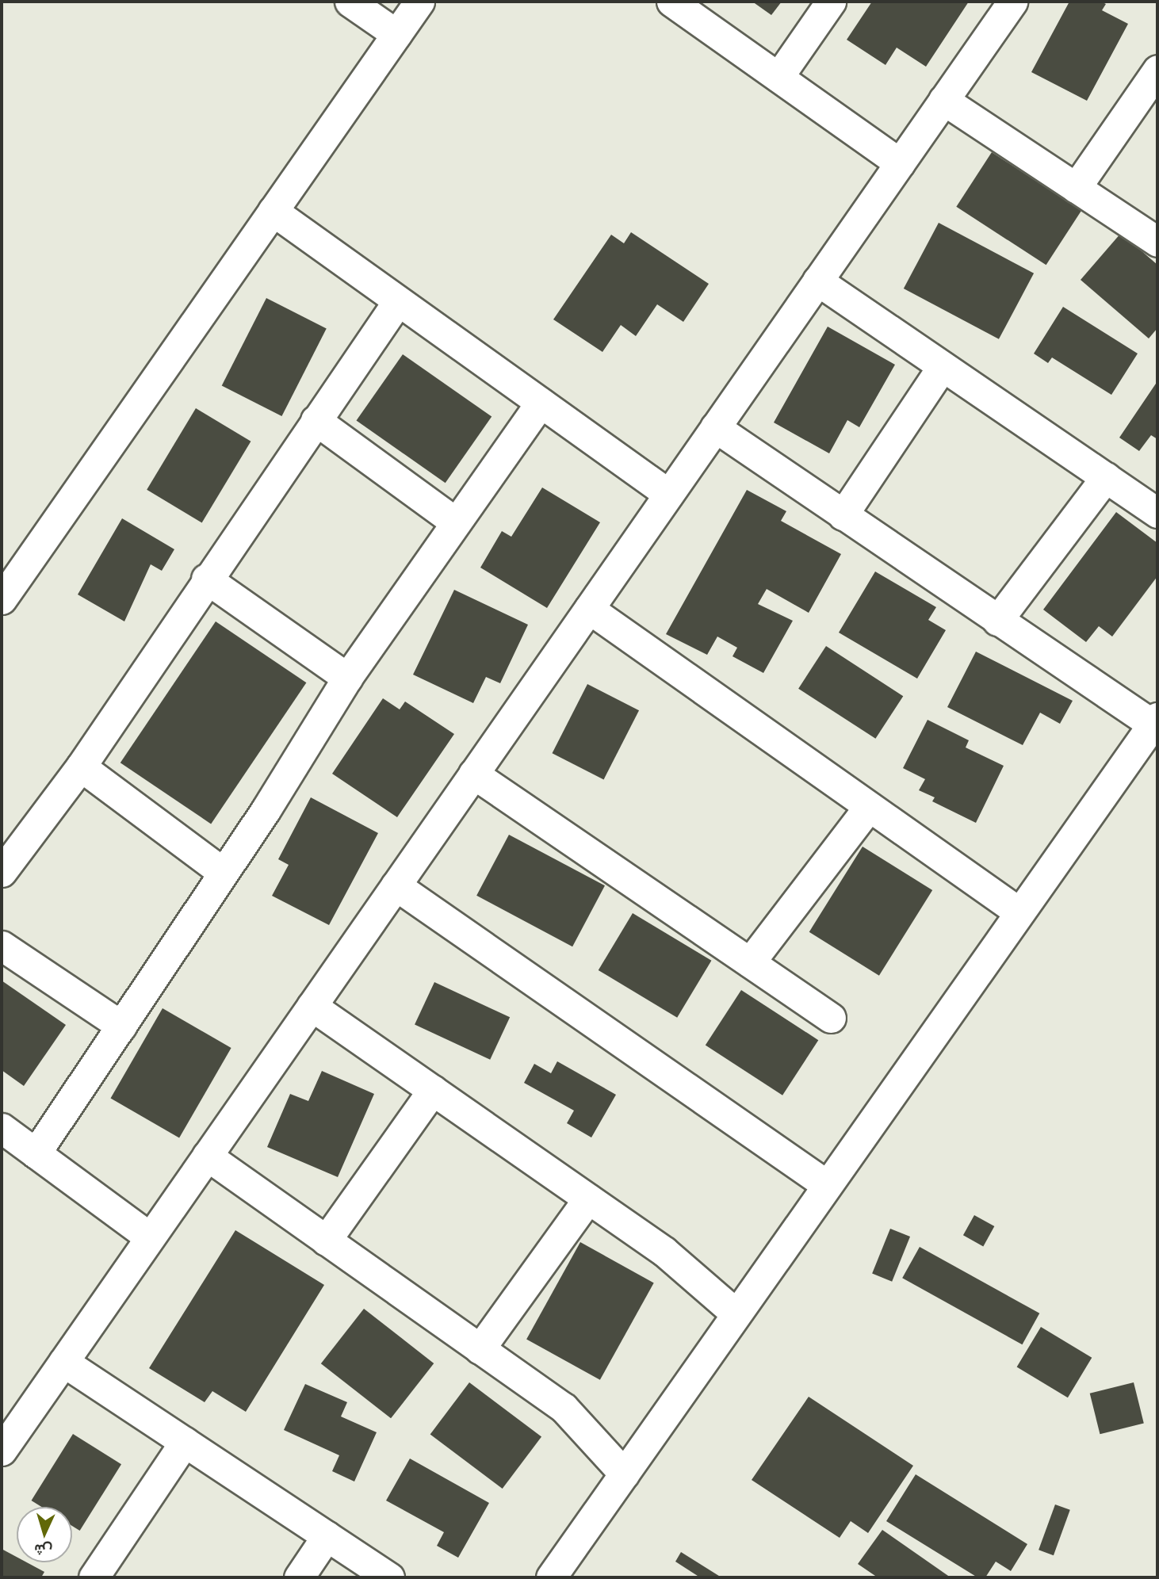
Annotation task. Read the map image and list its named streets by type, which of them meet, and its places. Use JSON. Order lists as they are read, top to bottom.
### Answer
{
  "north": "bottom"
}
